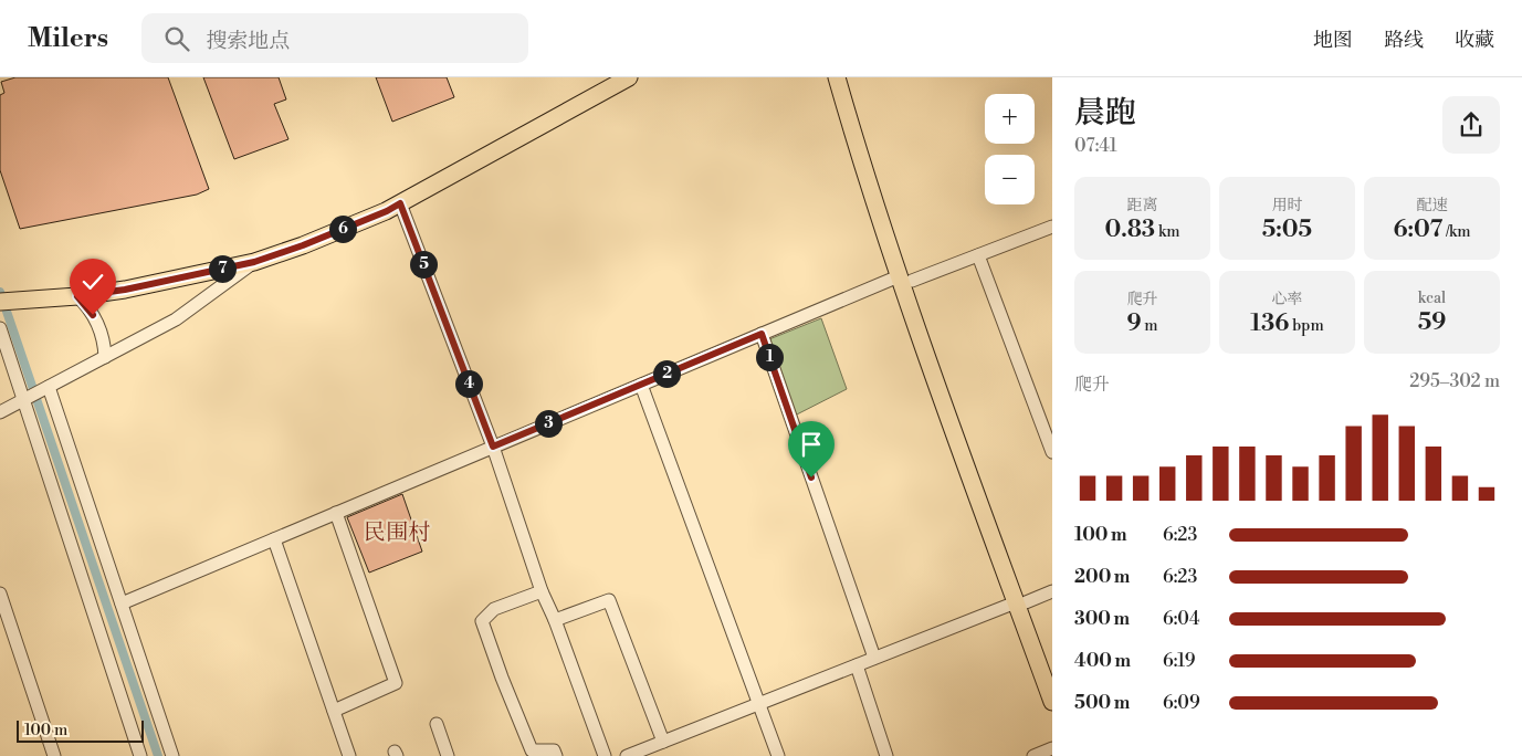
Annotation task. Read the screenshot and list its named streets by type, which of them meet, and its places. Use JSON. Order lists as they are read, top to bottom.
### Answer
{
  "districts": ["民围村"],
  "scale_bar": "100 m",
  "page": {
    "header": "Milers",
    "search": "搜索地点",
    "nav": ["地图", "路线", "收藏"],
    "heading": ["晨跑", "07:41"],
    "map_buttons": ["+", "−"],
    "stats": [
      ["距离", "0.83 km"],
      ["用时", "5:05"],
      ["配速", "6:07 /km"],
      ["爬升", "9 m"],
      ["心率", "136 bpm"],
      ["kcal", "59"]
    ],
    "pins": [
      "6",
      "5",
      "7",
      "1",
      "2",
      "4",
      "3"
    ],
    "chart": ["爬升", "295–302 m"],
    "list": [
      {
        "name": "100 m",
        "note": "6:23"
      },
      {
        "name": "200 m",
        "note": "6:23"
      },
      {
        "name": "300 m",
        "note": "6:04"
      },
      {
        "name": "400 m",
        "note": "6:19"
      },
      {
        "name": "500 m",
        "note": "6:09"
      }
    ],
    "scale": "100 m"
  }
}
